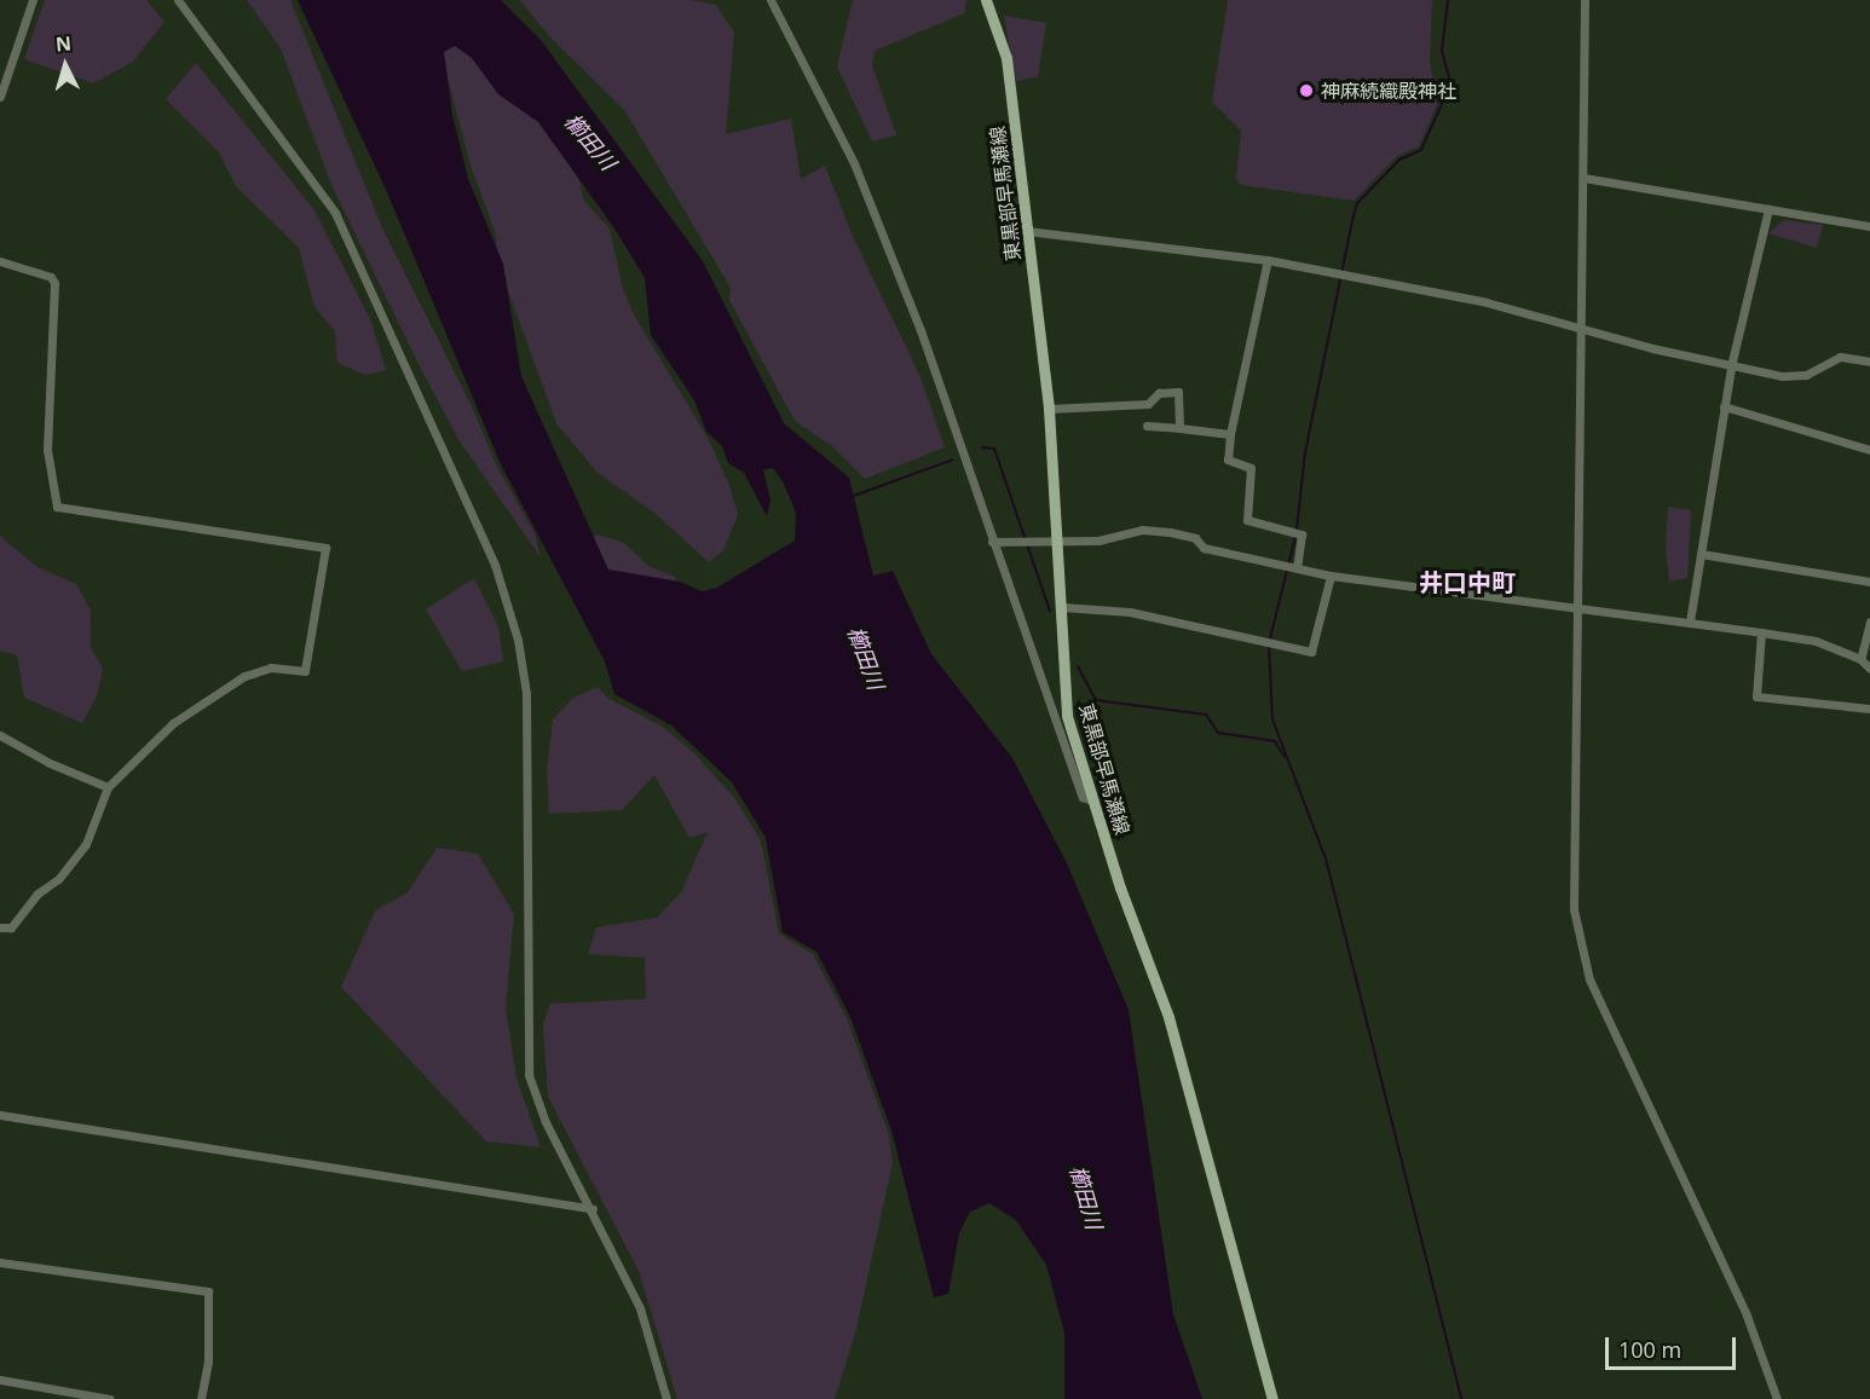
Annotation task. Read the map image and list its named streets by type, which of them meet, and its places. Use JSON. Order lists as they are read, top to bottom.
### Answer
{
  "streets": {
    "main road": ["東黒部早馬瀬線"]
  },
  "districts": ["井口中町"],
  "water": ["櫛田川"],
  "places": ["神麻続織殿神社"],
  "scale_bar": "100 m",
  "north": "top"
}
